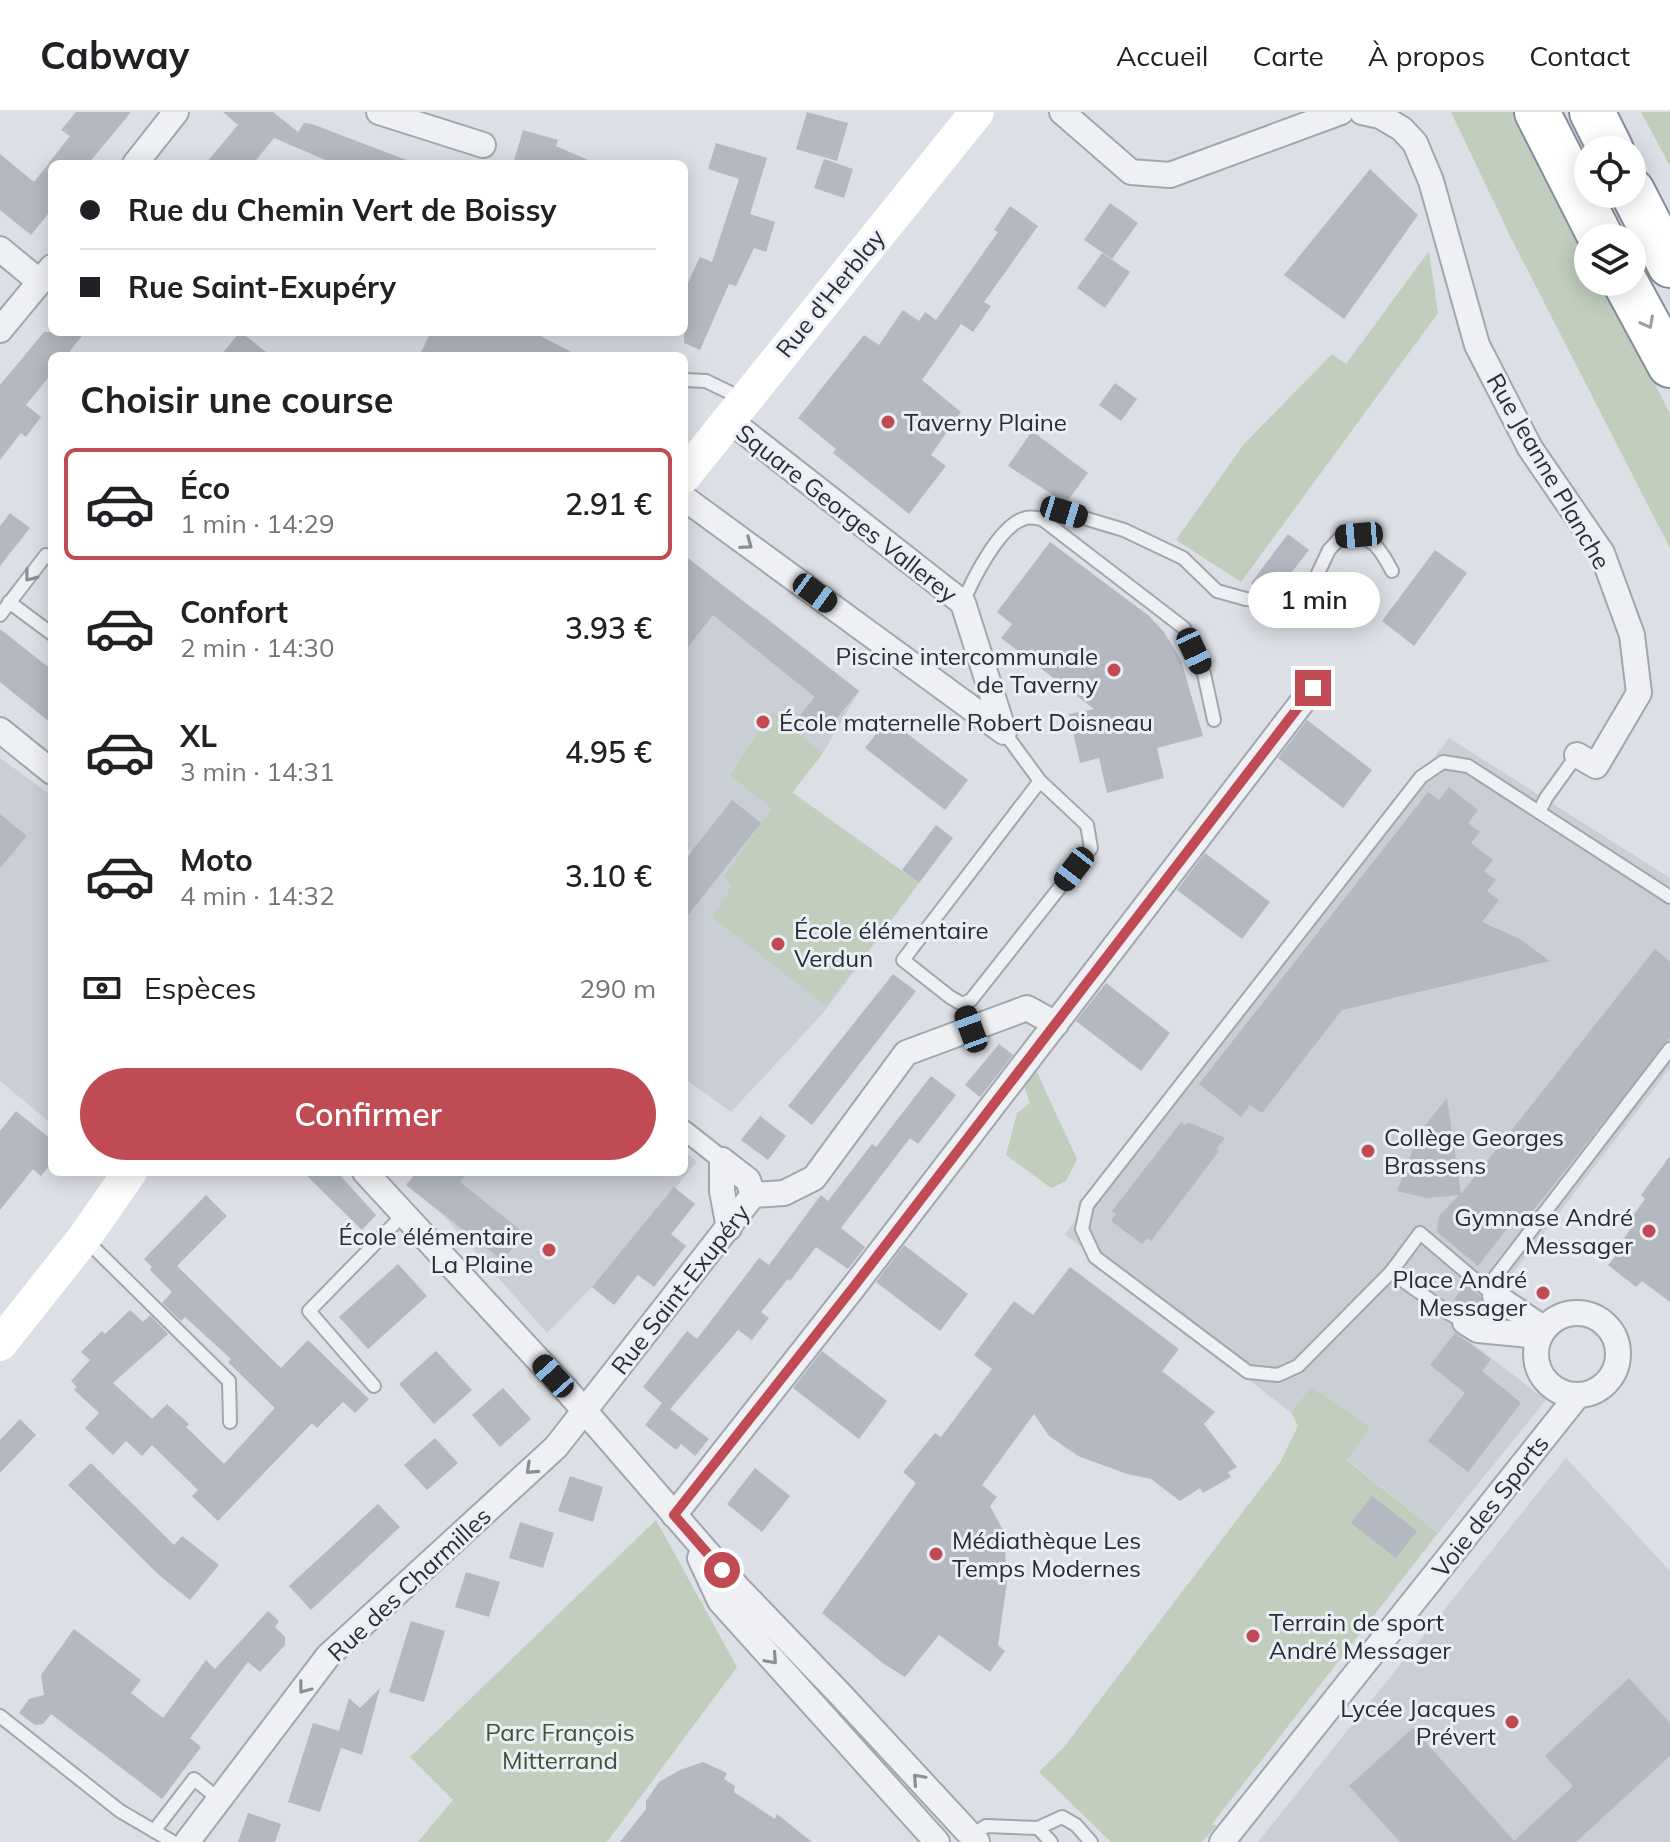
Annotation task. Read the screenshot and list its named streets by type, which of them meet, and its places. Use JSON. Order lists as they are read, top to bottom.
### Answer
{
  "streets": {
    "main road": ["Rue d'Herblay"],
    "street": [
      "Rue Jeanne Planche",
      "Square Georges Vallerey",
      "Rue Saint-Exupéry",
      "Voie des Sports",
      "Rue des Charmilles"
    ]
  },
  "crossings": [
    ["Rue d'Herblay", "Square Georges Vallerey"],
    ["Rue Saint-Exupéry", "Rue des Charmilles"]
  ],
  "one_way": ["Rue des Charmilles"],
  "parks": ["Parc François Mitterrand"],
  "places": [
    "Taverny Plaine",
    "Piscine intercommunale de Taverny",
    "École maternelle Robert Doisneau",
    "École élémentaire Verdun",
    "Collège Georges Brassens",
    "Gymnase André Messager",
    "École élémentaire La Plaine",
    "Place André Messager",
    "Médiathèque Les Temps Modernes",
    "Terrain de sport André Messager",
    "Lycée Jacques Prévert"
  ],
  "page": {
    "header": "Cabway",
    "nav": [
      "Accueil",
      "Carte",
      "À propos",
      "Contact"
    ],
    "banner": ["Rue du Chemin Vert de Boissy", "Rue Saint-Exupéry"],
    "heading": "Choisir une course",
    "list": [
      {
        "name": "Éco",
        "note": "1 min · 14:29",
        "value": "2.91 €"
      },
      {
        "name": "Confort",
        "note": "2 min · 14:30",
        "value": "3.93 €"
      },
      {
        "name": "XL",
        "note": "3 min · 14:31",
        "value": "4.95 €"
      },
      {
        "name": "Moto",
        "note": "4 min · 14:32",
        "value": "3.10 €"
      }
    ],
    "bubble": "1 min",
    "pay": ["Espèces", "290 m"],
    "buttons": "Confirmer"
  }
}
